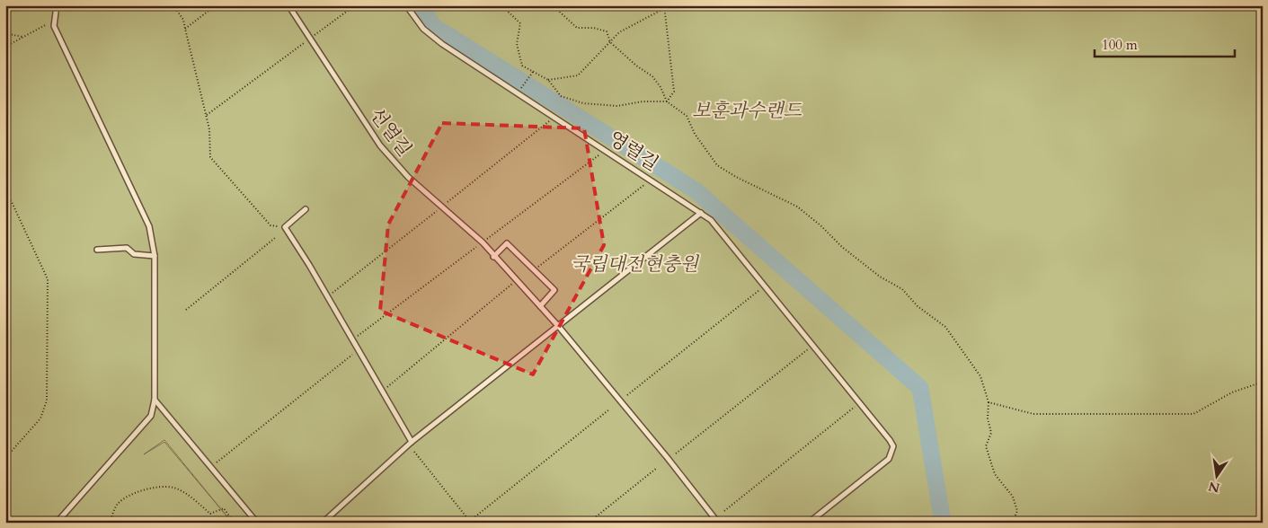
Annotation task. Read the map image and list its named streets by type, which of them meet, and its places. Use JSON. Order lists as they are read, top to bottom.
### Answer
{
  "streets": {
    "lane": ["선열길", "영렬길"]
  },
  "parks": ["보훈과수랜드", "국립대전현충원"],
  "scale_bar": "100 m",
  "north": "bottom"
}
